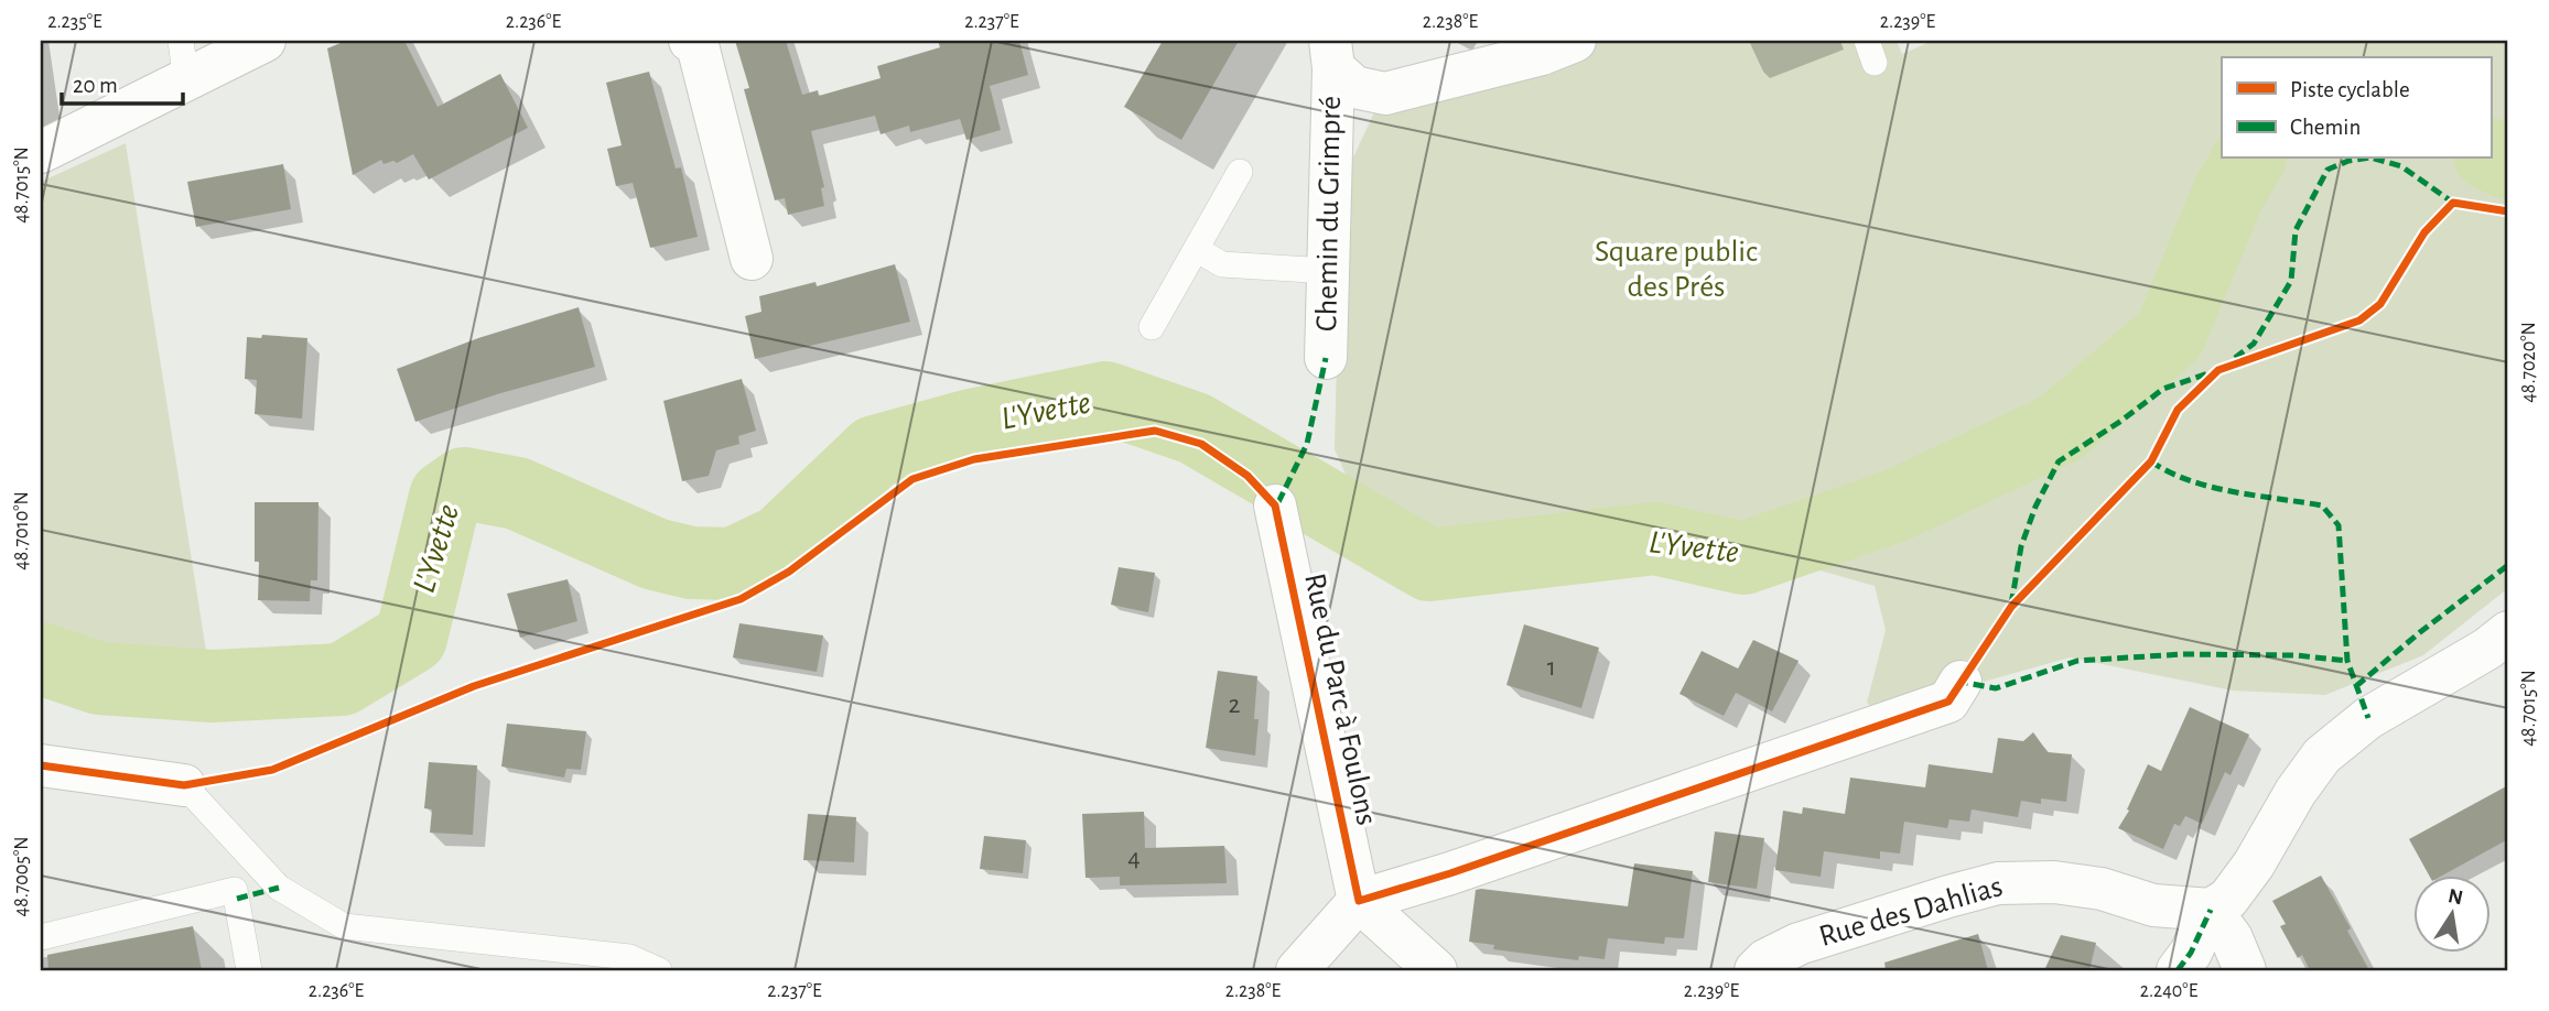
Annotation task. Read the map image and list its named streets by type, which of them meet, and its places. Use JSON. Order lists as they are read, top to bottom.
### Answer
{
  "streets": {
    "street": ["Chemin du Grimpré", "Rue du Parc à Foulons", "Rue des Dahlias"]
  },
  "water": ["L'Yvette"],
  "parks": ["Square public des Prés"],
  "house_numbers": ["1", "2", "4"],
  "legend": ["Piste cyclable", "Chemin"],
  "scale_bar": "20 m",
  "north": "top",
  "coordinates": [
    "2.235°E",
    "2.236°E",
    "2.237°E",
    "2.238°E",
    "2.239°E",
    "48.7015°N",
    "48.7020°N",
    "48.7010°N",
    "48.7005°N",
    "2.240°E"
  ]
}
